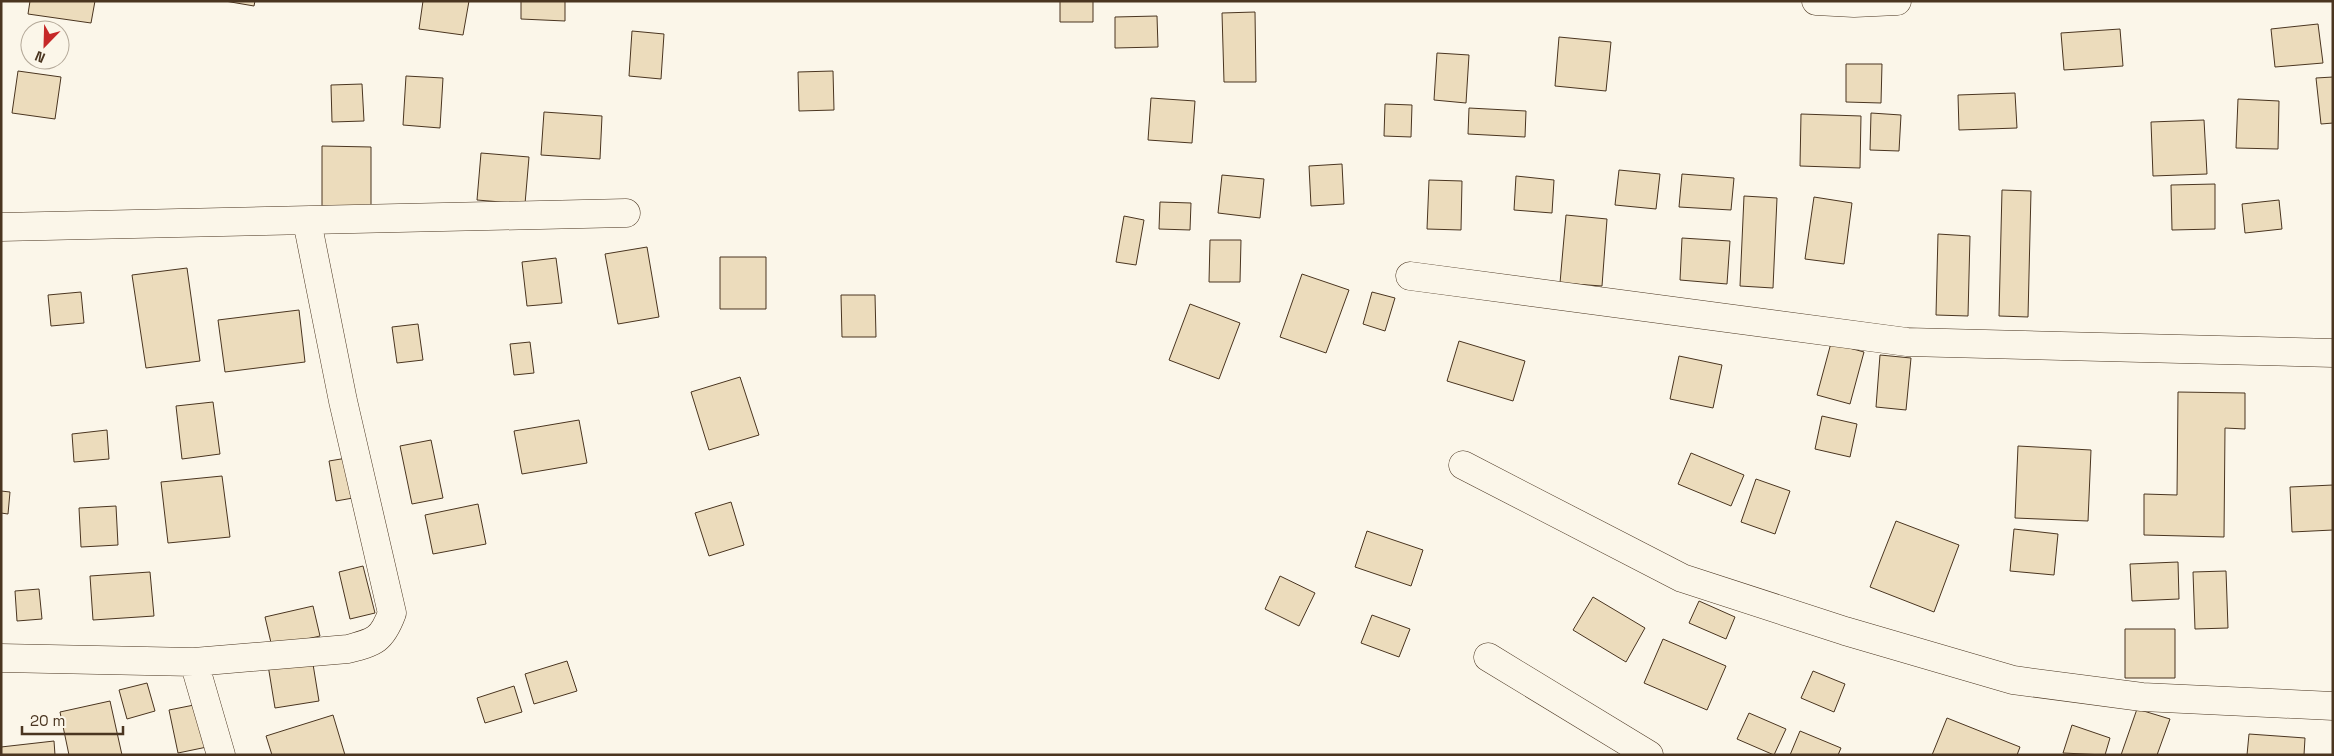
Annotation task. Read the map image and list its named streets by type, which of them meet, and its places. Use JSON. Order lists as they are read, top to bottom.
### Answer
{
  "scale_bar": "20 m",
  "north": "bottom left"
}
